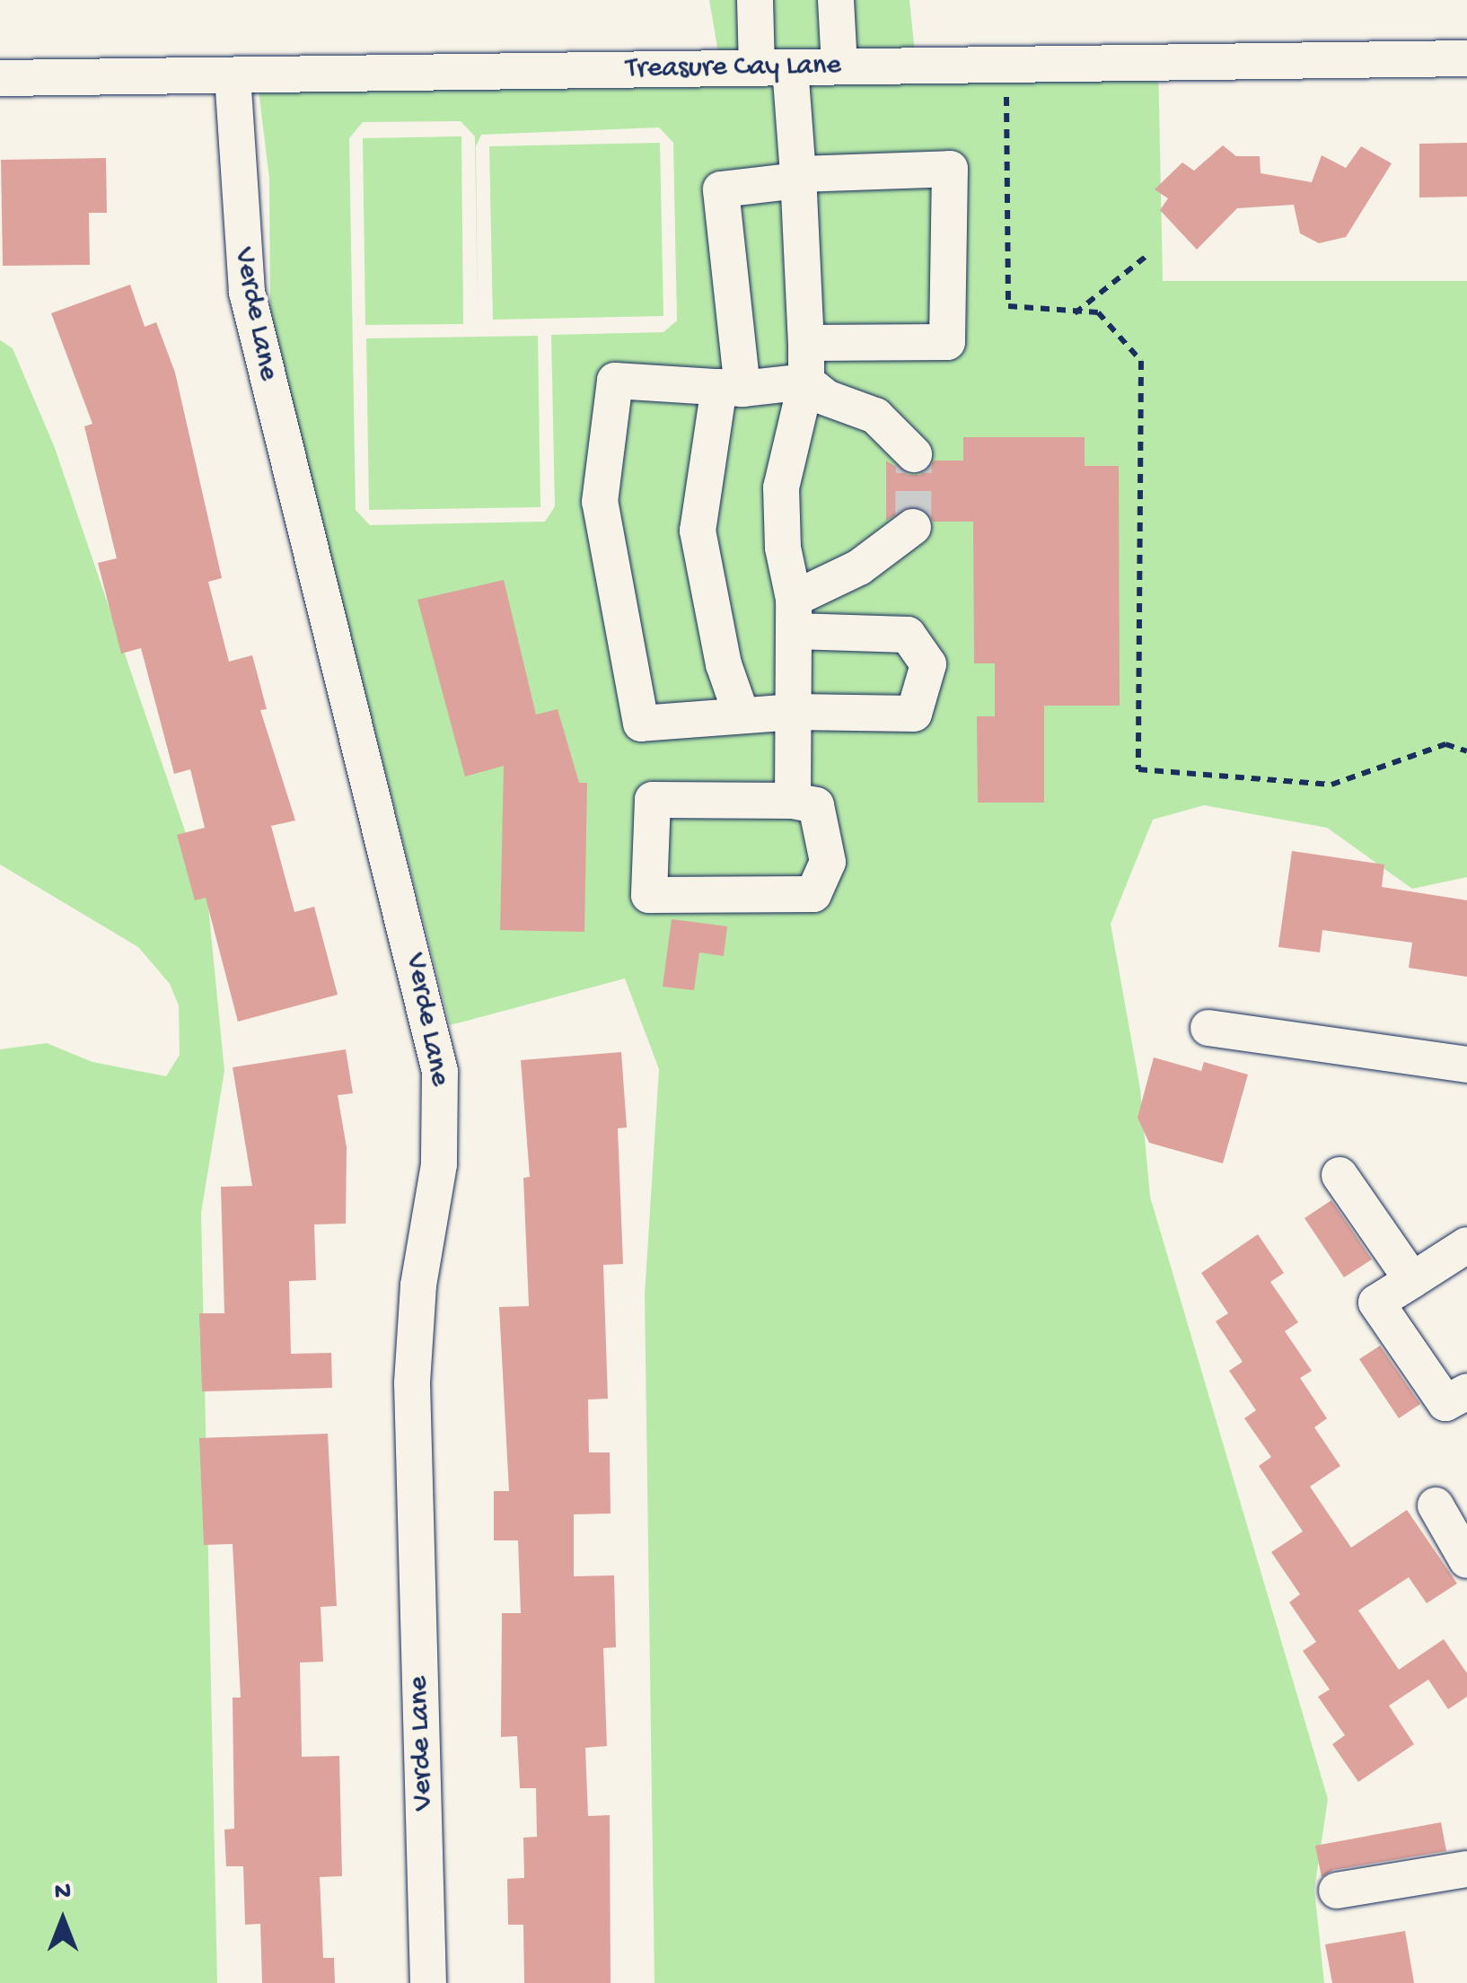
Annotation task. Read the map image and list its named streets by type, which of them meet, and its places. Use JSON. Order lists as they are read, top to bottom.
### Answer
{
  "streets": {
    "street": ["Treasure Cay Lane", "Verde Lane"]
  },
  "crossings": [
    ["Treasure Cay Lane", "Verde Lane"]
  ],
  "north": "top"
}
